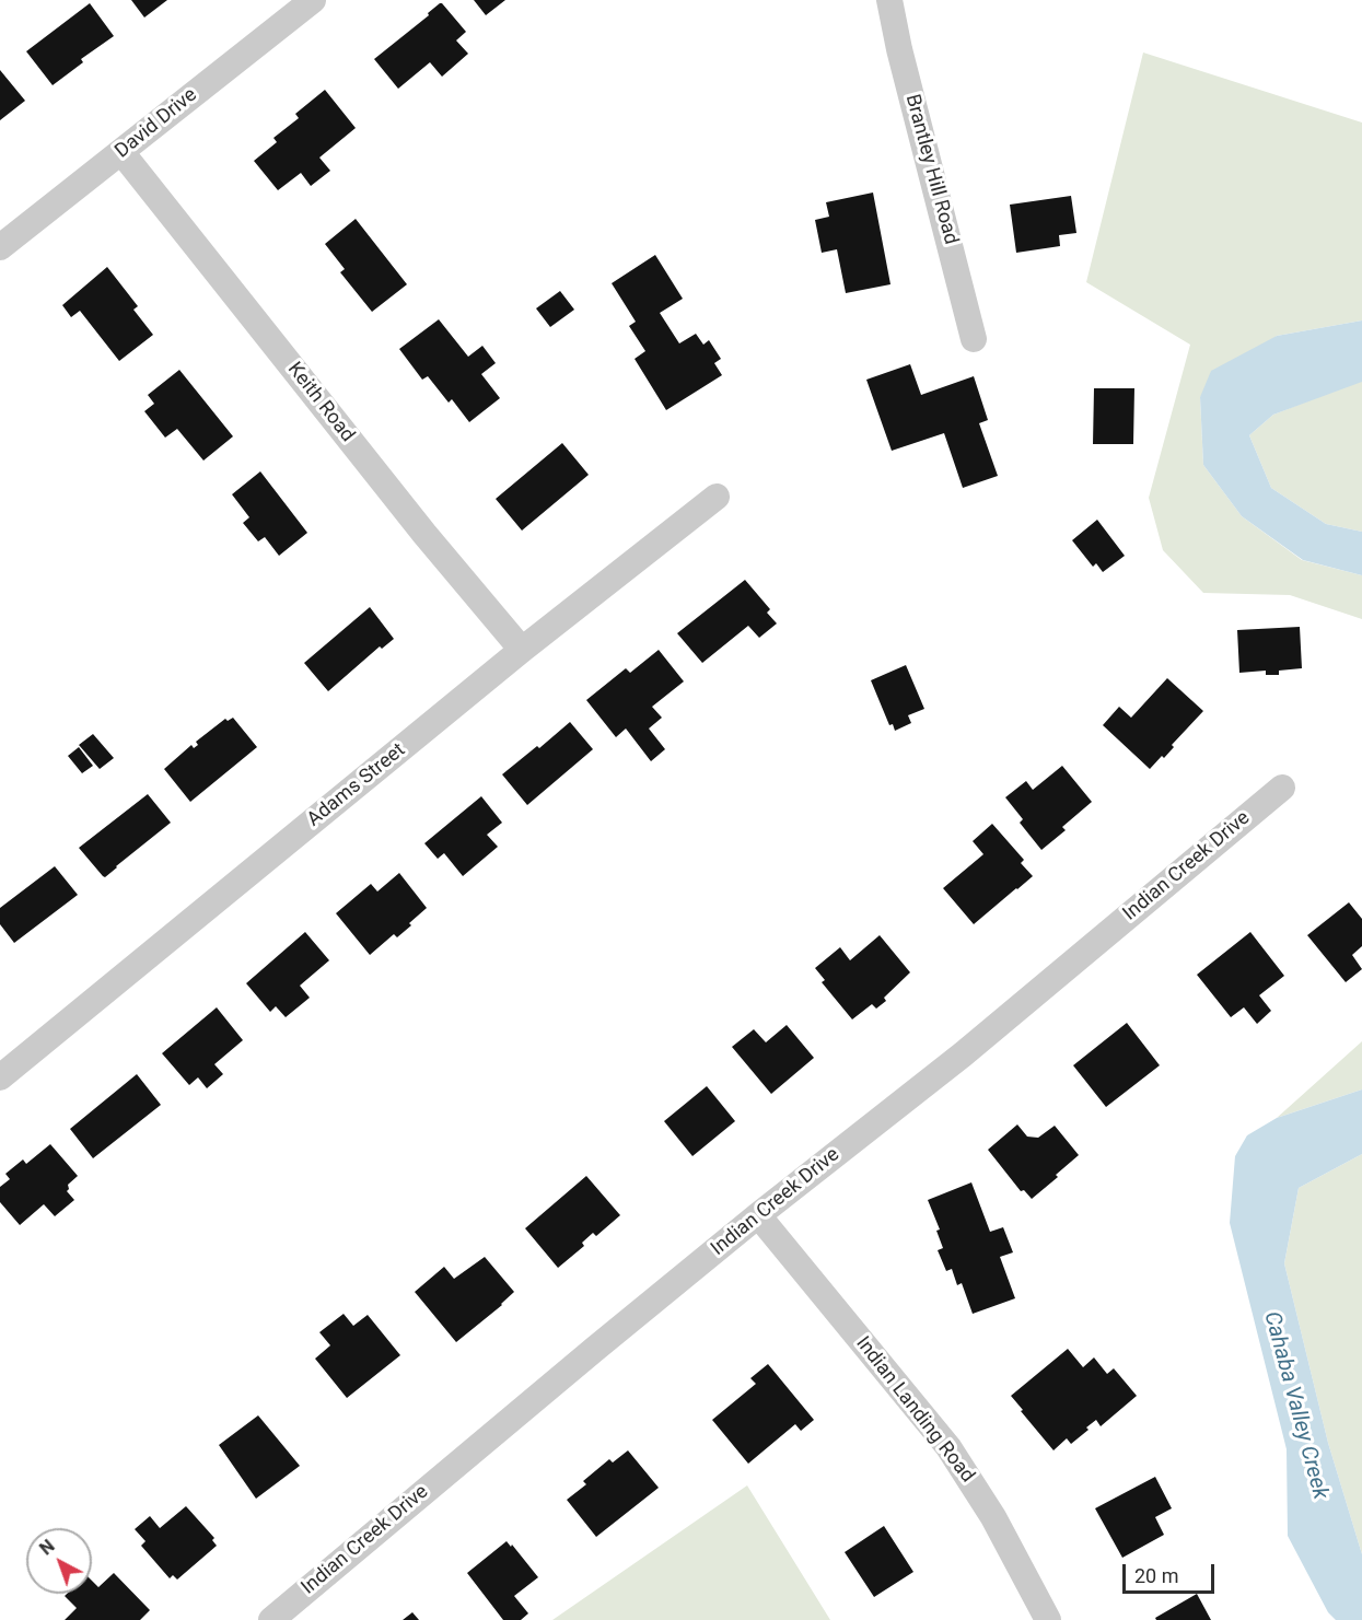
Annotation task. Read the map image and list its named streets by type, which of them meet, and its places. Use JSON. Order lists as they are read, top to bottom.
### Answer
{
  "streets": {
    "street": [
      "David Drive",
      "Brantley Hill Road",
      "Keith Road",
      "Adams Street",
      "Indian Creek Drive",
      "Indian Landing Road"
    ]
  },
  "crossings": [
    ["David Drive", "Keith Road"],
    ["Keith Road", "Adams Street"],
    ["Indian Creek Drive", "Indian Landing Road"]
  ],
  "water": ["Cahaba Valley Creek"],
  "scale_bar": "20 m",
  "north": "top left"
}
